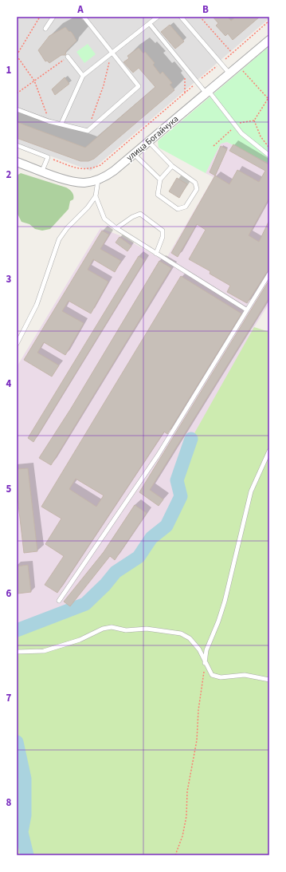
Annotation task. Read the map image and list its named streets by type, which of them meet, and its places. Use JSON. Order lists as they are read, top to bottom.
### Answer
{
  "streets": {
    "street": ["улица Богайчука"]
  },
  "grid": {
    "columns": ["A", "B"],
    "rows": [
      "1",
      "2",
      "3",
      "4",
      "5",
      "6",
      "7",
      "8"
    ]
  }
}
